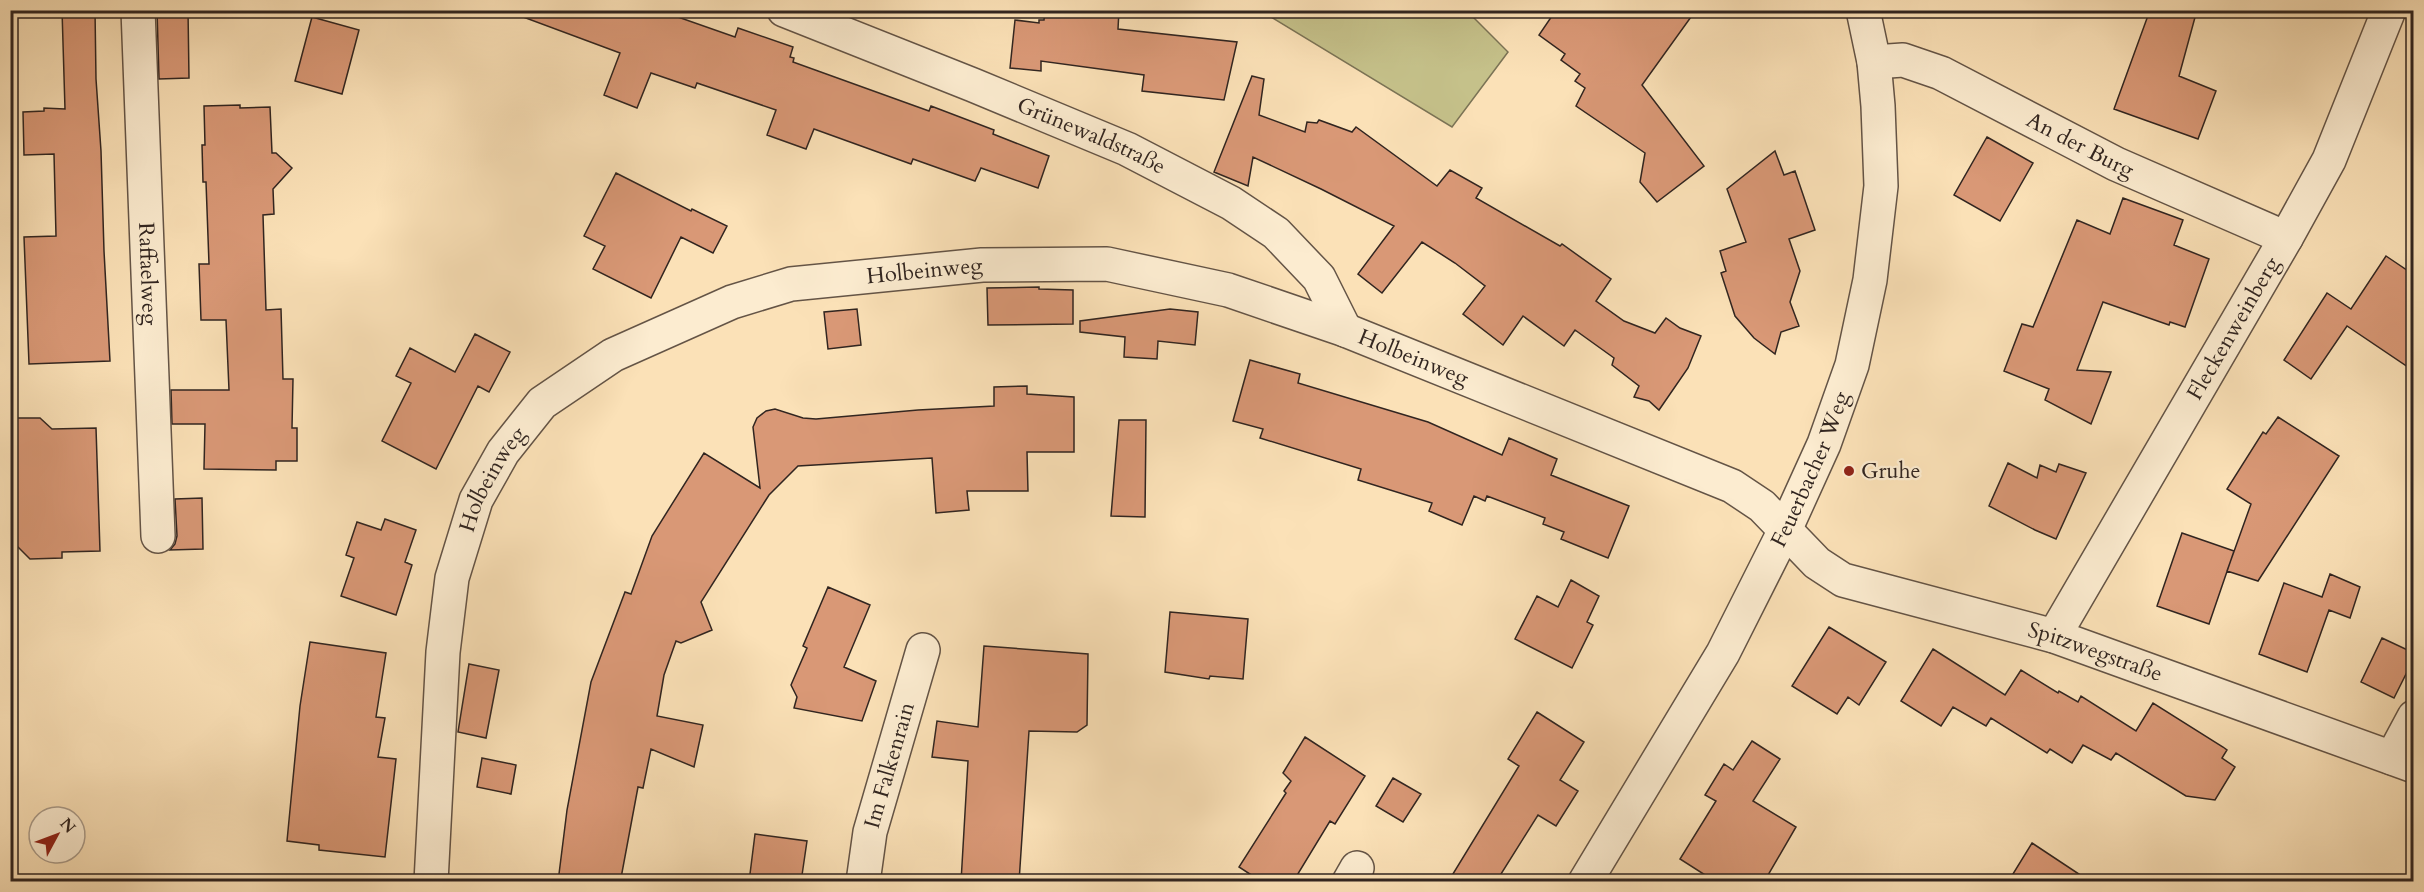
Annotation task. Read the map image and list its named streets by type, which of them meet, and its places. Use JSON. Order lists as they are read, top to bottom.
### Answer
{
  "streets": {
    "street": [
      "Grünewaldstraße",
      "An der Burg",
      "Holbeinweg",
      "Raffaelweg",
      "Fleckenweinberg",
      "Feuerbacher Weg",
      "Spitzwegstraße",
      "Im Falkenrain"
    ]
  },
  "crossings": [
    ["Grünewaldstraße", "Holbeinweg"],
    ["An der Burg", "Fleckenweinberg"],
    ["An der Burg", "Feuerbacher Weg"],
    ["Holbeinweg", "Feuerbacher Weg"],
    ["Holbeinweg", "Spitzwegstraße"],
    ["Fleckenweinberg", "Spitzwegstraße"],
    ["Feuerbacher Weg", "Spitzwegstraße"]
  ],
  "places": ["Gruhe"],
  "north": "top right"
}
